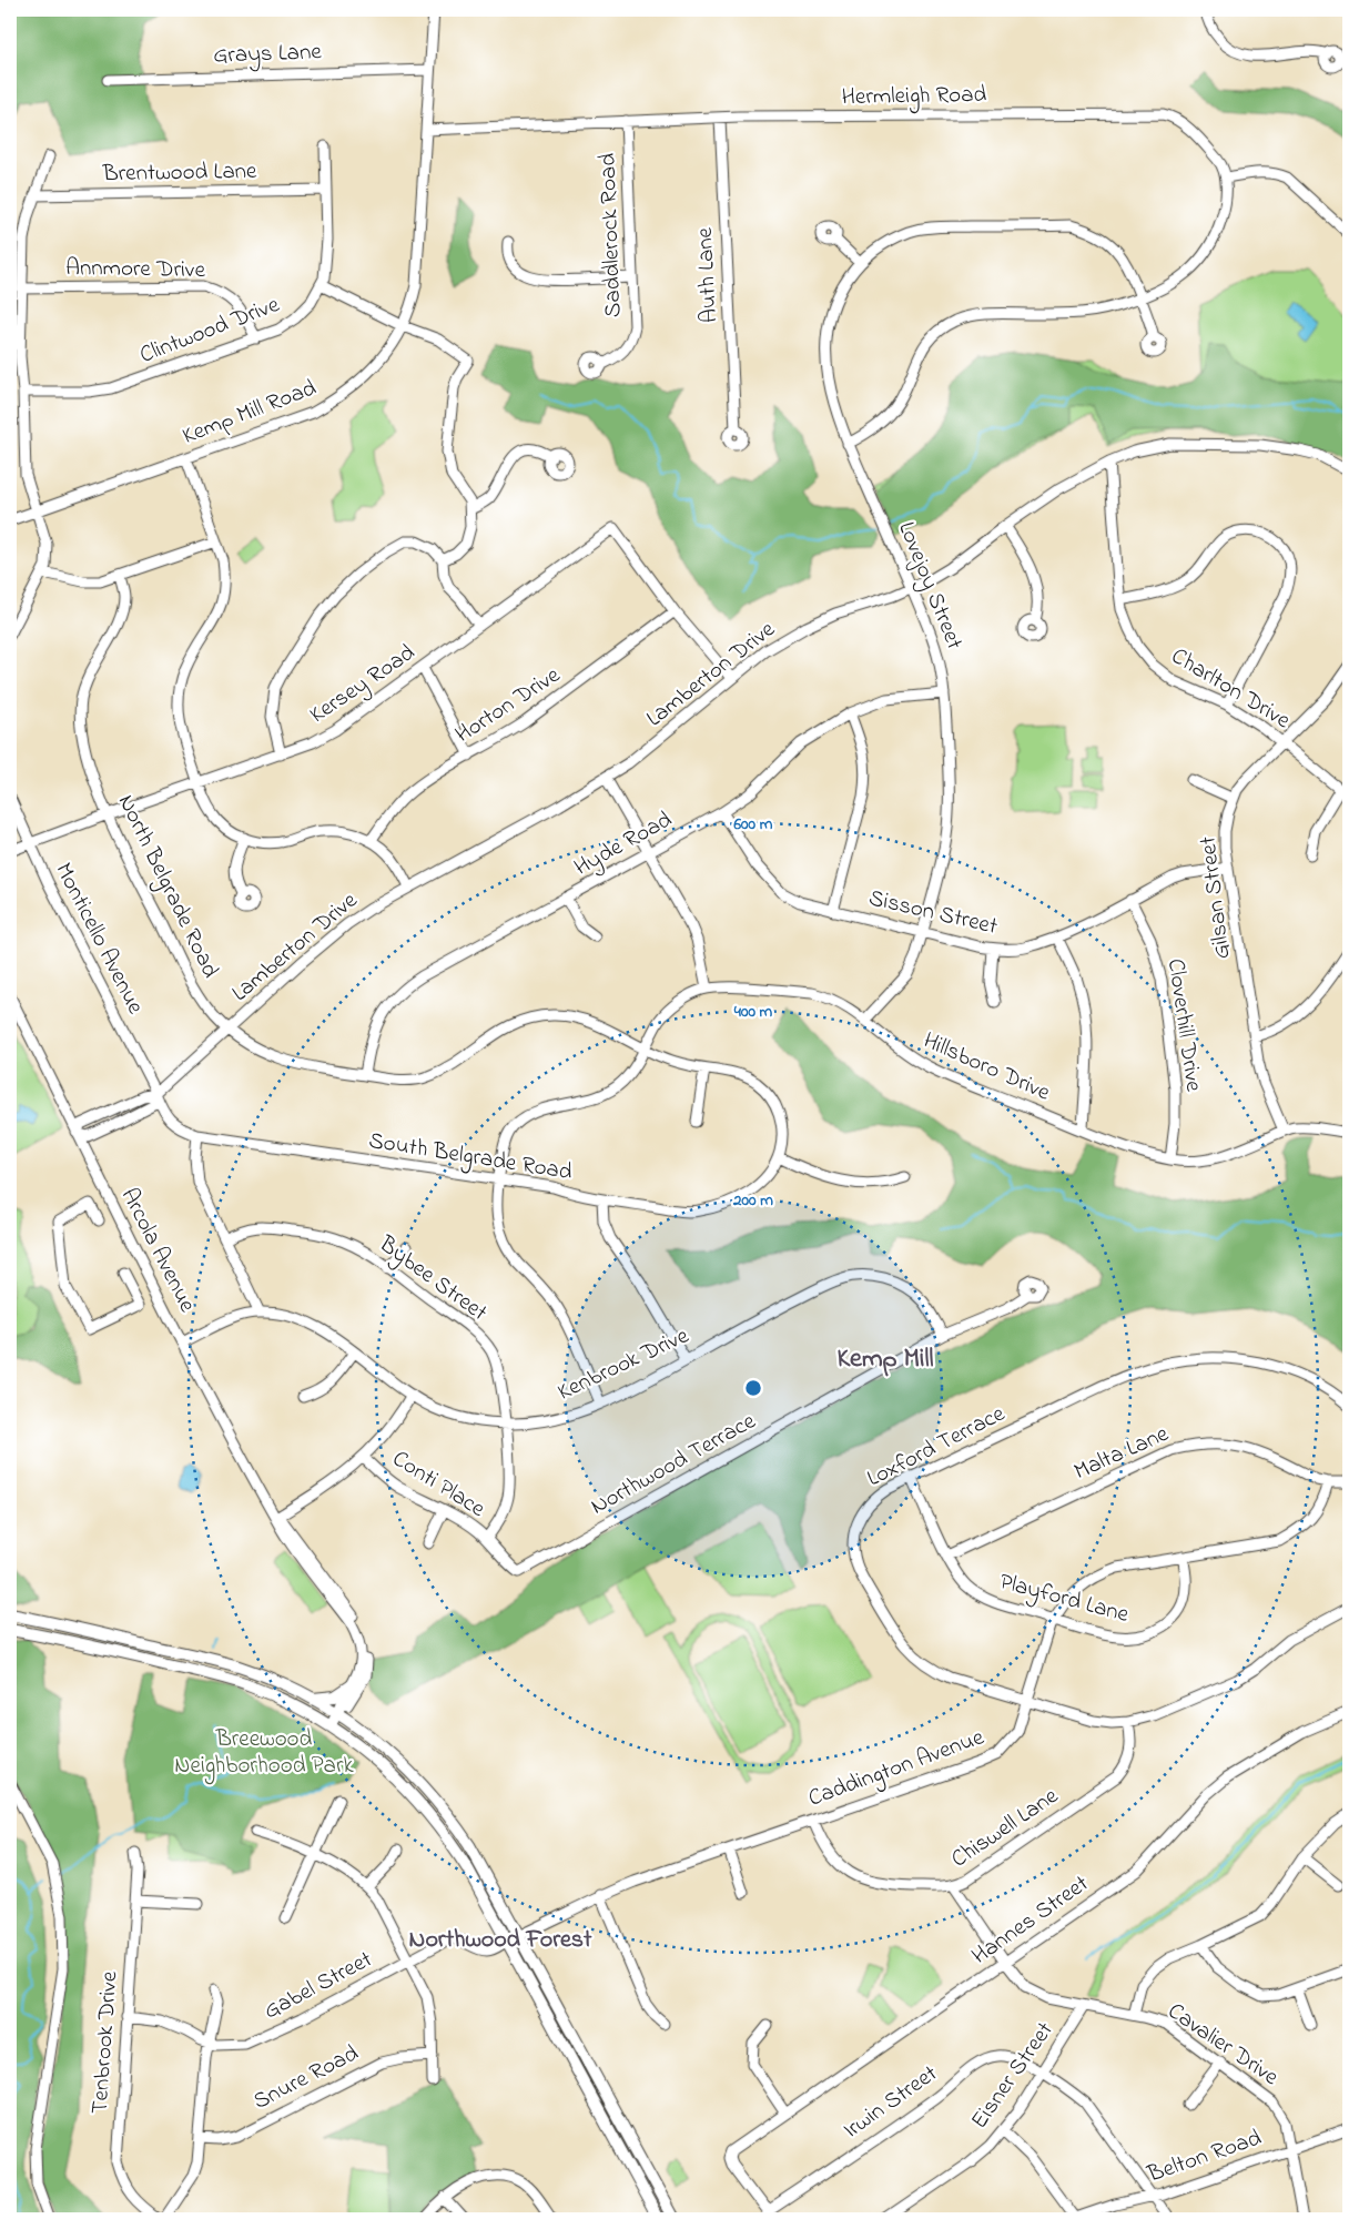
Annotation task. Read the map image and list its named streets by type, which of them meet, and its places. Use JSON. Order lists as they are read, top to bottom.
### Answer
{
  "streets": {
    "street": [
      "Grays Lane",
      "Hermleigh Road",
      "Brentwood Lane",
      "Saddlerock Road",
      "Annmore Drive",
      "Auth Lane",
      "Clintwood Drive",
      "Kemp Mill Road",
      "Lovejoy Street",
      "Lamberton Drive",
      "Kersey Road",
      "Charlton Drive",
      "Horton Drive",
      "Hyde Road",
      "North Belgrade Road",
      "Gilsan Street",
      "Sisson Street",
      "Monticello Avenue",
      "Cloverhill Drive",
      "Hillsboro Drive",
      "South Belgrade Road",
      "Arcola Avenue",
      "Bybee Street",
      "Kenbrook Drive",
      "Loxford Terrace",
      "Malta Lane",
      "Northwood Terrace",
      "Conti Place",
      "Playford Lane",
      "Caddington Avenue",
      "Chiswell Lane",
      "Hannes Street",
      "Gabel Street",
      "Tenbrook Drive",
      "Cavalier Drive",
      "Eisner Street",
      "Snure Road",
      "Irwin Street",
      "Belton Road"
    ]
  },
  "crossings": [
    ["Grays Lane", "Kemp Mill Road"],
    ["Hermleigh Road", "Saddlerock Road"],
    ["Hermleigh Road", "Auth Lane"],
    ["Hermleigh Road", "Kemp Mill Road"],
    ["Brentwood Lane", "Clintwood Drive"],
    ["Annmore Drive", "Clintwood Drive"],
    ["Lovejoy Street", "Lamberton Drive"],
    ["Lovejoy Street", "Hyde Road"],
    ["Lovejoy Street", "Sisson Street"],
    ["Lovejoy Street", "Hillsboro Drive"],
    ["Lamberton Drive", "Charlton Drive"],
    ["Lamberton Drive", "North Belgrade Road"],
    ["Lamberton Drive", "Monticello Avenue"],
    ["Lamberton Drive", "South Belgrade Road"],
    ["Lamberton Drive", "Arcola Avenue"],
    ["Kersey Road", "Horton Drive"],
    ["Kersey Road", "North Belgrade Road"],
    ["Kersey Road", "Monticello Avenue"],
    ["Charlton Drive", "Gilsan Street"],
    ["Hyde Road", "North Belgrade Road"],
    ["Hyde Road", "Sisson Street"],
    ["North Belgrade Road", "Hillsboro Drive"],
    ["North Belgrade Road", "South Belgrade Road"],
    ["Gilsan Street", "Sisson Street"],
    ["Gilsan Street", "Hillsboro Drive"],
    ["Sisson Street", "Cloverhill Drive"],
    ["Monticello Avenue", "South Belgrade Road"],
    ["Cloverhill Drive", "Hillsboro Drive"],
    ["Hillsboro Drive", "South Belgrade Road"],
    ["Hillsboro Drive", "Kenbrook Drive"],
    ["Arcola Avenue", "Kenbrook Drive"],
    ["Bybee Street", "Kenbrook Drive"],
    ["Bybee Street", "Conti Place"],
    ["Kenbrook Drive", "Northwood Terrace"],
    ["Loxford Terrace", "Playford Lane"],
    ["Loxford Terrace", "Caddington Avenue"],
    ["Loxford Terrace", "Chiswell Lane"],
    ["Malta Lane", "Playford Lane"],
    ["Malta Lane", "Caddington Avenue"],
    ["Northwood Terrace", "Conti Place"],
    ["Playford Lane", "Caddington Avenue"],
    ["Caddington Avenue", "Chiswell Lane"],
    ["Caddington Avenue", "Gabel Street"],
    ["Chiswell Lane", "Cavalier Drive"],
    ["Hannes Street", "Cavalier Drive"],
    ["Hannes Street", "Irwin Street"],
    ["Gabel Street", "Tenbrook Drive"],
    ["Cavalier Drive", "Eisner Street"],
    ["Cavalier Drive", "Belton Road"],
    ["Eisner Street", "Irwin Street"],
    ["Irwin Street", "Belton Road"]
  ],
  "districts": ["Kemp Mill", "Northwood Forest"],
  "parks": ["Breewood Neighborhood Park"],
  "rings": ["600 m", "400 m", "200 m"]
}
